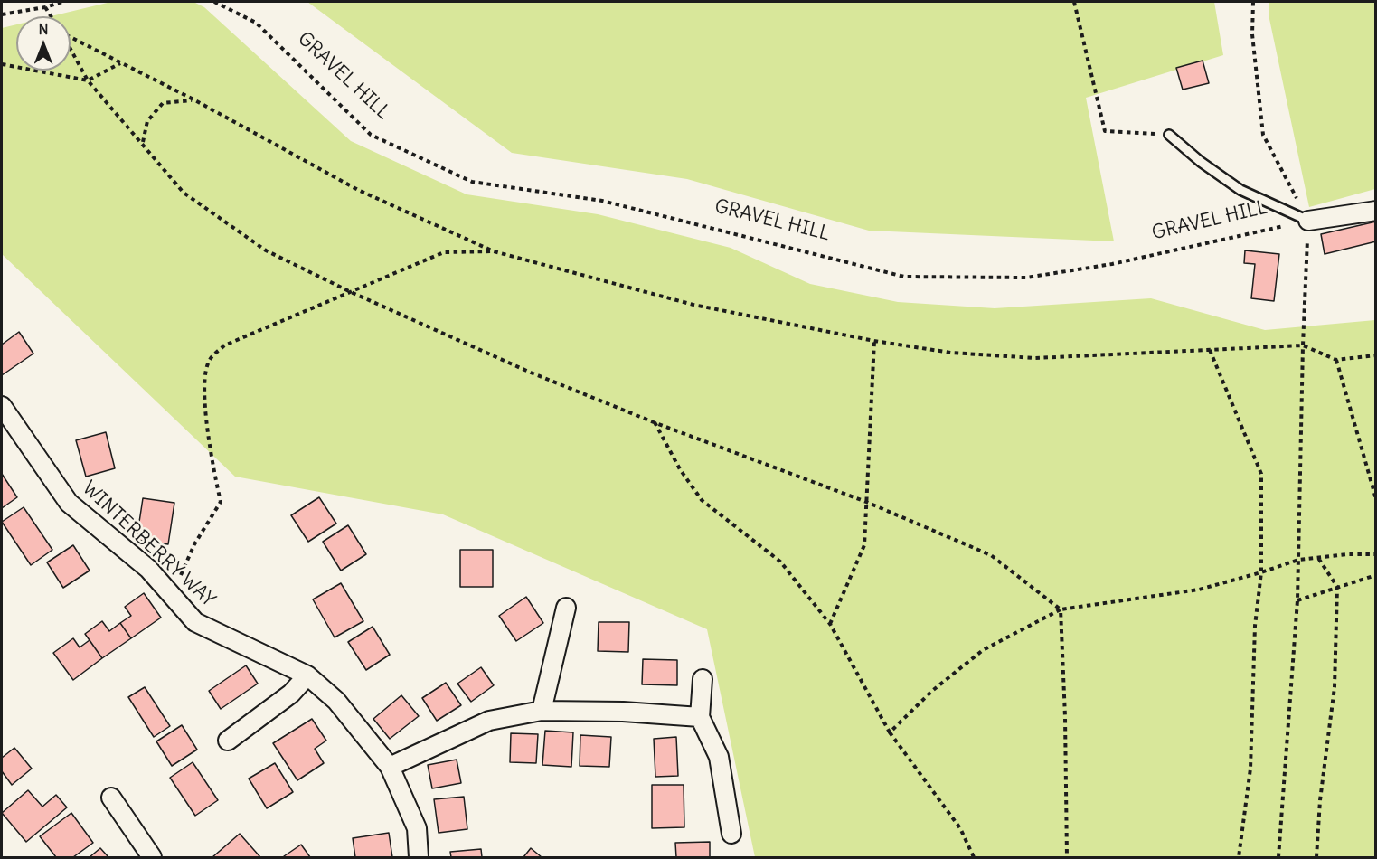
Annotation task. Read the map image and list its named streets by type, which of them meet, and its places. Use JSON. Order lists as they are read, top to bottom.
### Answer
{
  "streets": {
    "street": ["WINTERBERRY WAY"],
    "path": ["GRAVEL HILL"]
  },
  "north": "top"
}
